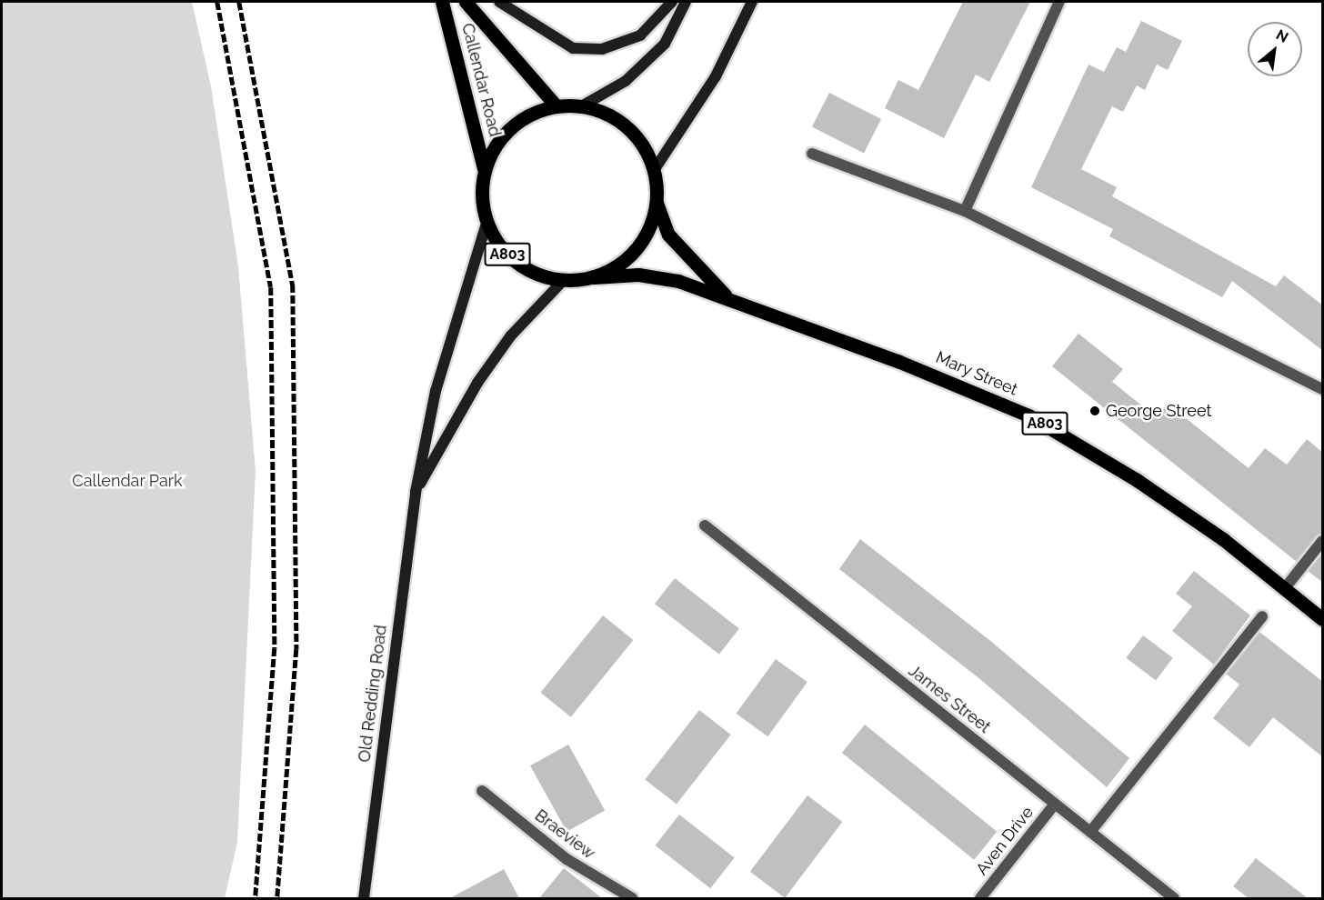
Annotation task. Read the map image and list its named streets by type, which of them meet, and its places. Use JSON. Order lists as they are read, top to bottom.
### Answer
{
  "streets": {
    "main road": [
      "Callendar Road",
      "A803",
      "Mary Street",
      "Old Redding Road"
    ],
    "street": ["James Street", "Braeview", "Aven Drive"]
  },
  "crossings": [
    ["Callendar Road", "A803"],
    ["Callendar Road", "Mary Street"],
    ["Callendar Road", "Old Redding Road"],
    ["A803", "Mary Street"],
    ["A803", "Old Redding Road"],
    ["Mary Street", "Old Redding Road"],
    ["James Street", "Aven Drive"]
  ],
  "parks": ["Callendar Park"],
  "places": ["George Street"],
  "north": "top right"
}
